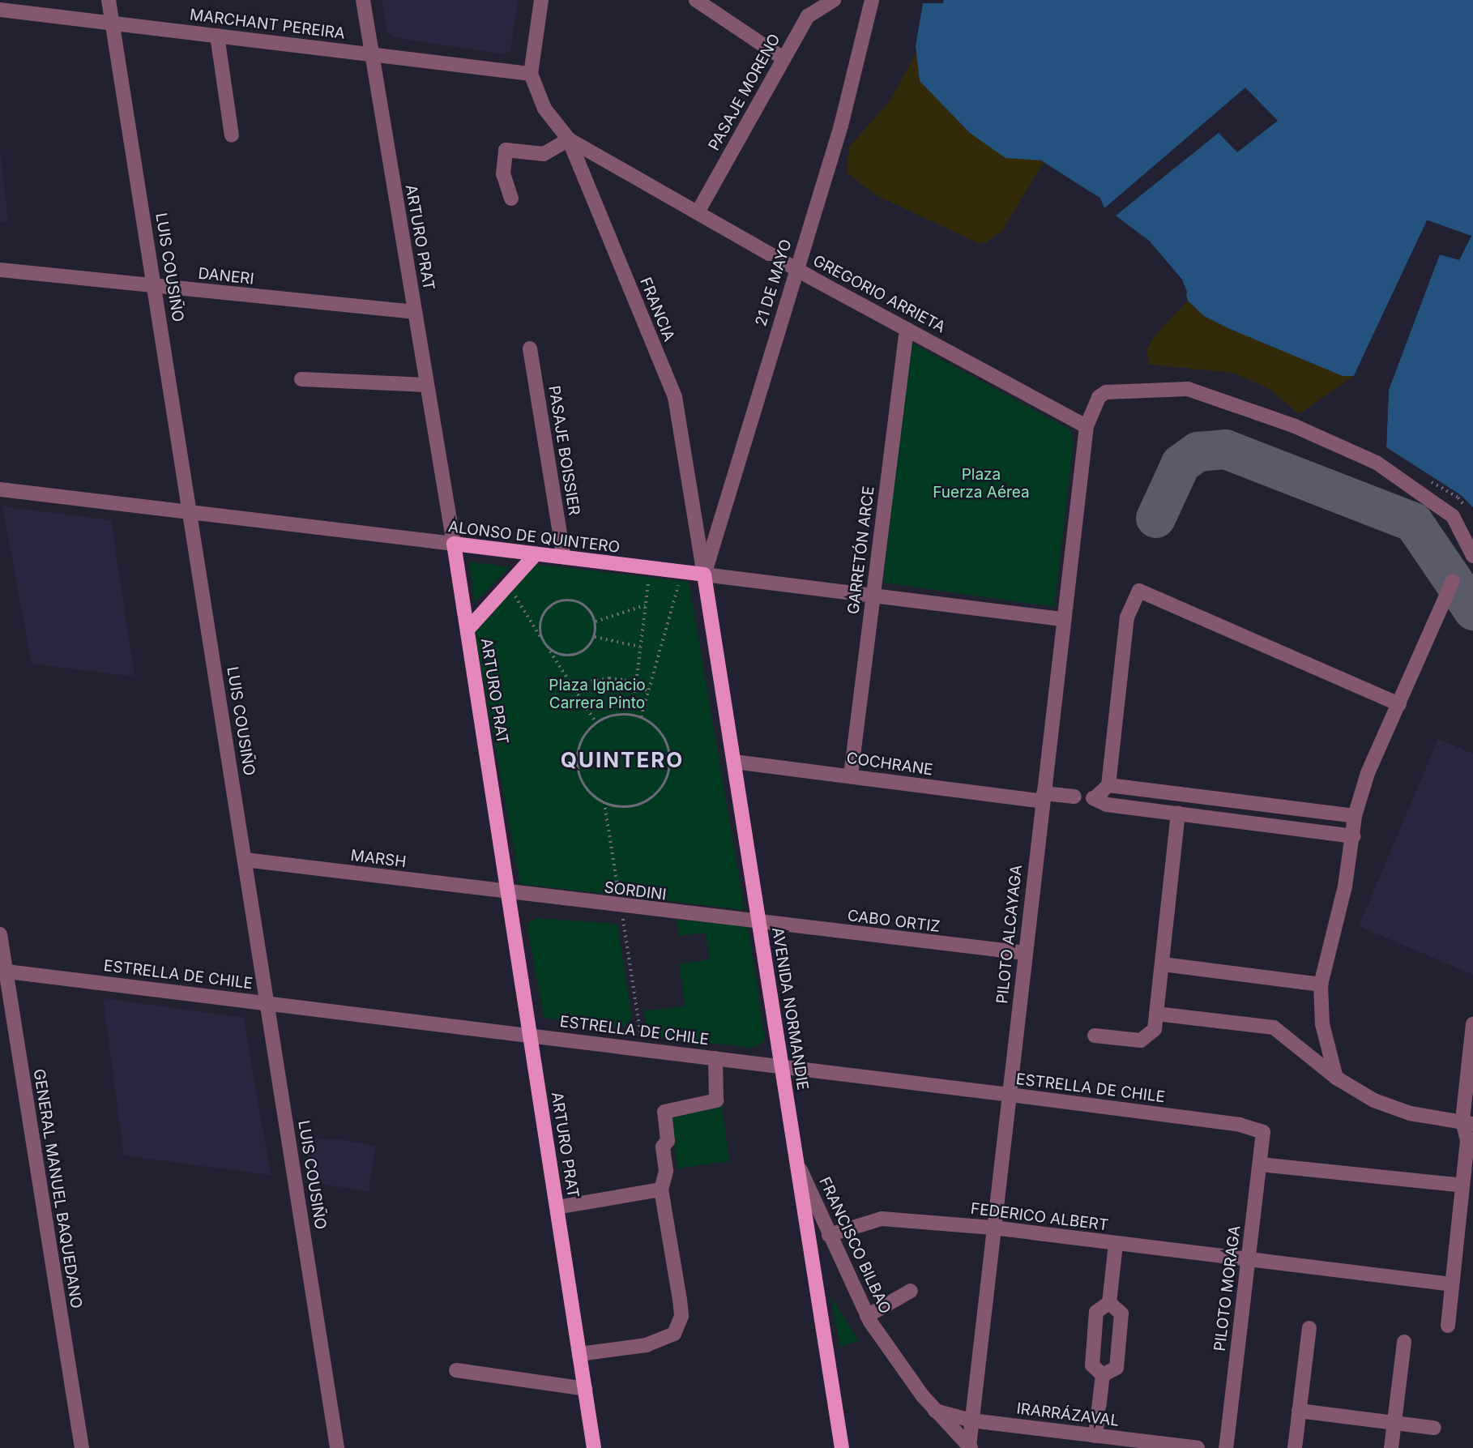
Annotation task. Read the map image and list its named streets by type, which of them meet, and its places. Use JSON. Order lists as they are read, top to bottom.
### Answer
{
  "streets": {
    "main road": ["ARTURO PRAT", "ALONSO DE QUINTERO", "AVENIDA NORMANDIE"],
    "street": [
      "MARCHANT PEREIRA",
      "PASAJE MORENO",
      "LUIS COUSIÑO",
      "DANERI",
      "21 DE MAYO",
      "GREGORIO ARRIETA",
      "FRANCIA",
      "PASAJE BOISSIER",
      "GARRETÓN ARCE",
      "COCHRANE",
      "MARSH",
      "SORDINI",
      "CABO ORTIZ",
      "PILOTO ALCAYAGA",
      "ESTRELLA DE CHILE",
      "GENERAL MANUEL BAQUEDANO",
      "FEDERICO ALBERT",
      "FRANCISCO BILBAO",
      "PILOTO MORAGA",
      "IRARRÁZAVAL"
    ]
  },
  "crossings": [
    ["MARCHANT PEREIRA", "ARTURO PRAT"],
    ["MARCHANT PEREIRA", "LUIS COUSIÑO"],
    ["MARCHANT PEREIRA", "FRANCIA"],
    ["PASAJE MORENO", "GREGORIO ARRIETA"],
    ["ARTURO PRAT", "DANERI"],
    ["ARTURO PRAT", "ALONSO DE QUINTERO"],
    ["ARTURO PRAT", "MARSH"],
    ["ARTURO PRAT", "SORDINI"],
    ["ARTURO PRAT", "ESTRELLA DE CHILE"],
    ["LUIS COUSIÑO", "DANERI"],
    ["LUIS COUSIÑO", "ALONSO DE QUINTERO"],
    ["LUIS COUSIÑO", "MARSH"],
    ["LUIS COUSIÑO", "ESTRELLA DE CHILE"],
    ["21 DE MAYO", "GREGORIO ARRIETA"],
    ["21 DE MAYO", "FRANCIA"],
    ["21 DE MAYO", "ALONSO DE QUINTERO"],
    ["21 DE MAYO", "AVENIDA NORMANDIE"],
    ["GREGORIO ARRIETA", "FRANCIA"],
    ["GREGORIO ARRIETA", "GARRETÓN ARCE"],
    ["GREGORIO ARRIETA", "PILOTO ALCAYAGA"],
    ["FRANCIA", "ALONSO DE QUINTERO"],
    ["FRANCIA", "AVENIDA NORMANDIE"],
    ["PASAJE BOISSIER", "ALONSO DE QUINTERO"],
    ["ALONSO DE QUINTERO", "GARRETÓN ARCE"],
    ["ALONSO DE QUINTERO", "PILOTO ALCAYAGA"],
    ["ALONSO DE QUINTERO", "AVENIDA NORMANDIE"],
    ["GARRETÓN ARCE", "COCHRANE"],
    ["COCHRANE", "PILOTO ALCAYAGA"],
    ["COCHRANE", "AVENIDA NORMANDIE"],
    ["MARSH", "SORDINI"],
    ["SORDINI", "CABO ORTIZ"],
    ["SORDINI", "AVENIDA NORMANDIE"],
    ["CABO ORTIZ", "PILOTO ALCAYAGA"],
    ["CABO ORTIZ", "AVENIDA NORMANDIE"],
    ["PILOTO ALCAYAGA", "ESTRELLA DE CHILE"],
    ["PILOTO ALCAYAGA", "FEDERICO ALBERT"],
    ["PILOTO ALCAYAGA", "FRANCISCO BILBAO"],
    ["PILOTO ALCAYAGA", "IRARRÁZAVAL"],
    ["ESTRELLA DE CHILE", "AVENIDA NORMANDIE"],
    ["ESTRELLA DE CHILE", "GENERAL MANUEL BAQUEDANO"],
    ["ESTRELLA DE CHILE", "PILOTO MORAGA"],
    ["AVENIDA NORMANDIE", "FRANCISCO BILBAO"],
    ["FEDERICO ALBERT", "FRANCISCO BILBAO"],
    ["FEDERICO ALBERT", "PILOTO MORAGA"],
    ["FRANCISCO BILBAO", "IRARRÁZAVAL"]
  ],
  "districts": ["QUINTERO"],
  "parks": ["Plaza Fuerza Aérea", "Plaza Ignacio Carrera Pinto"]
}
